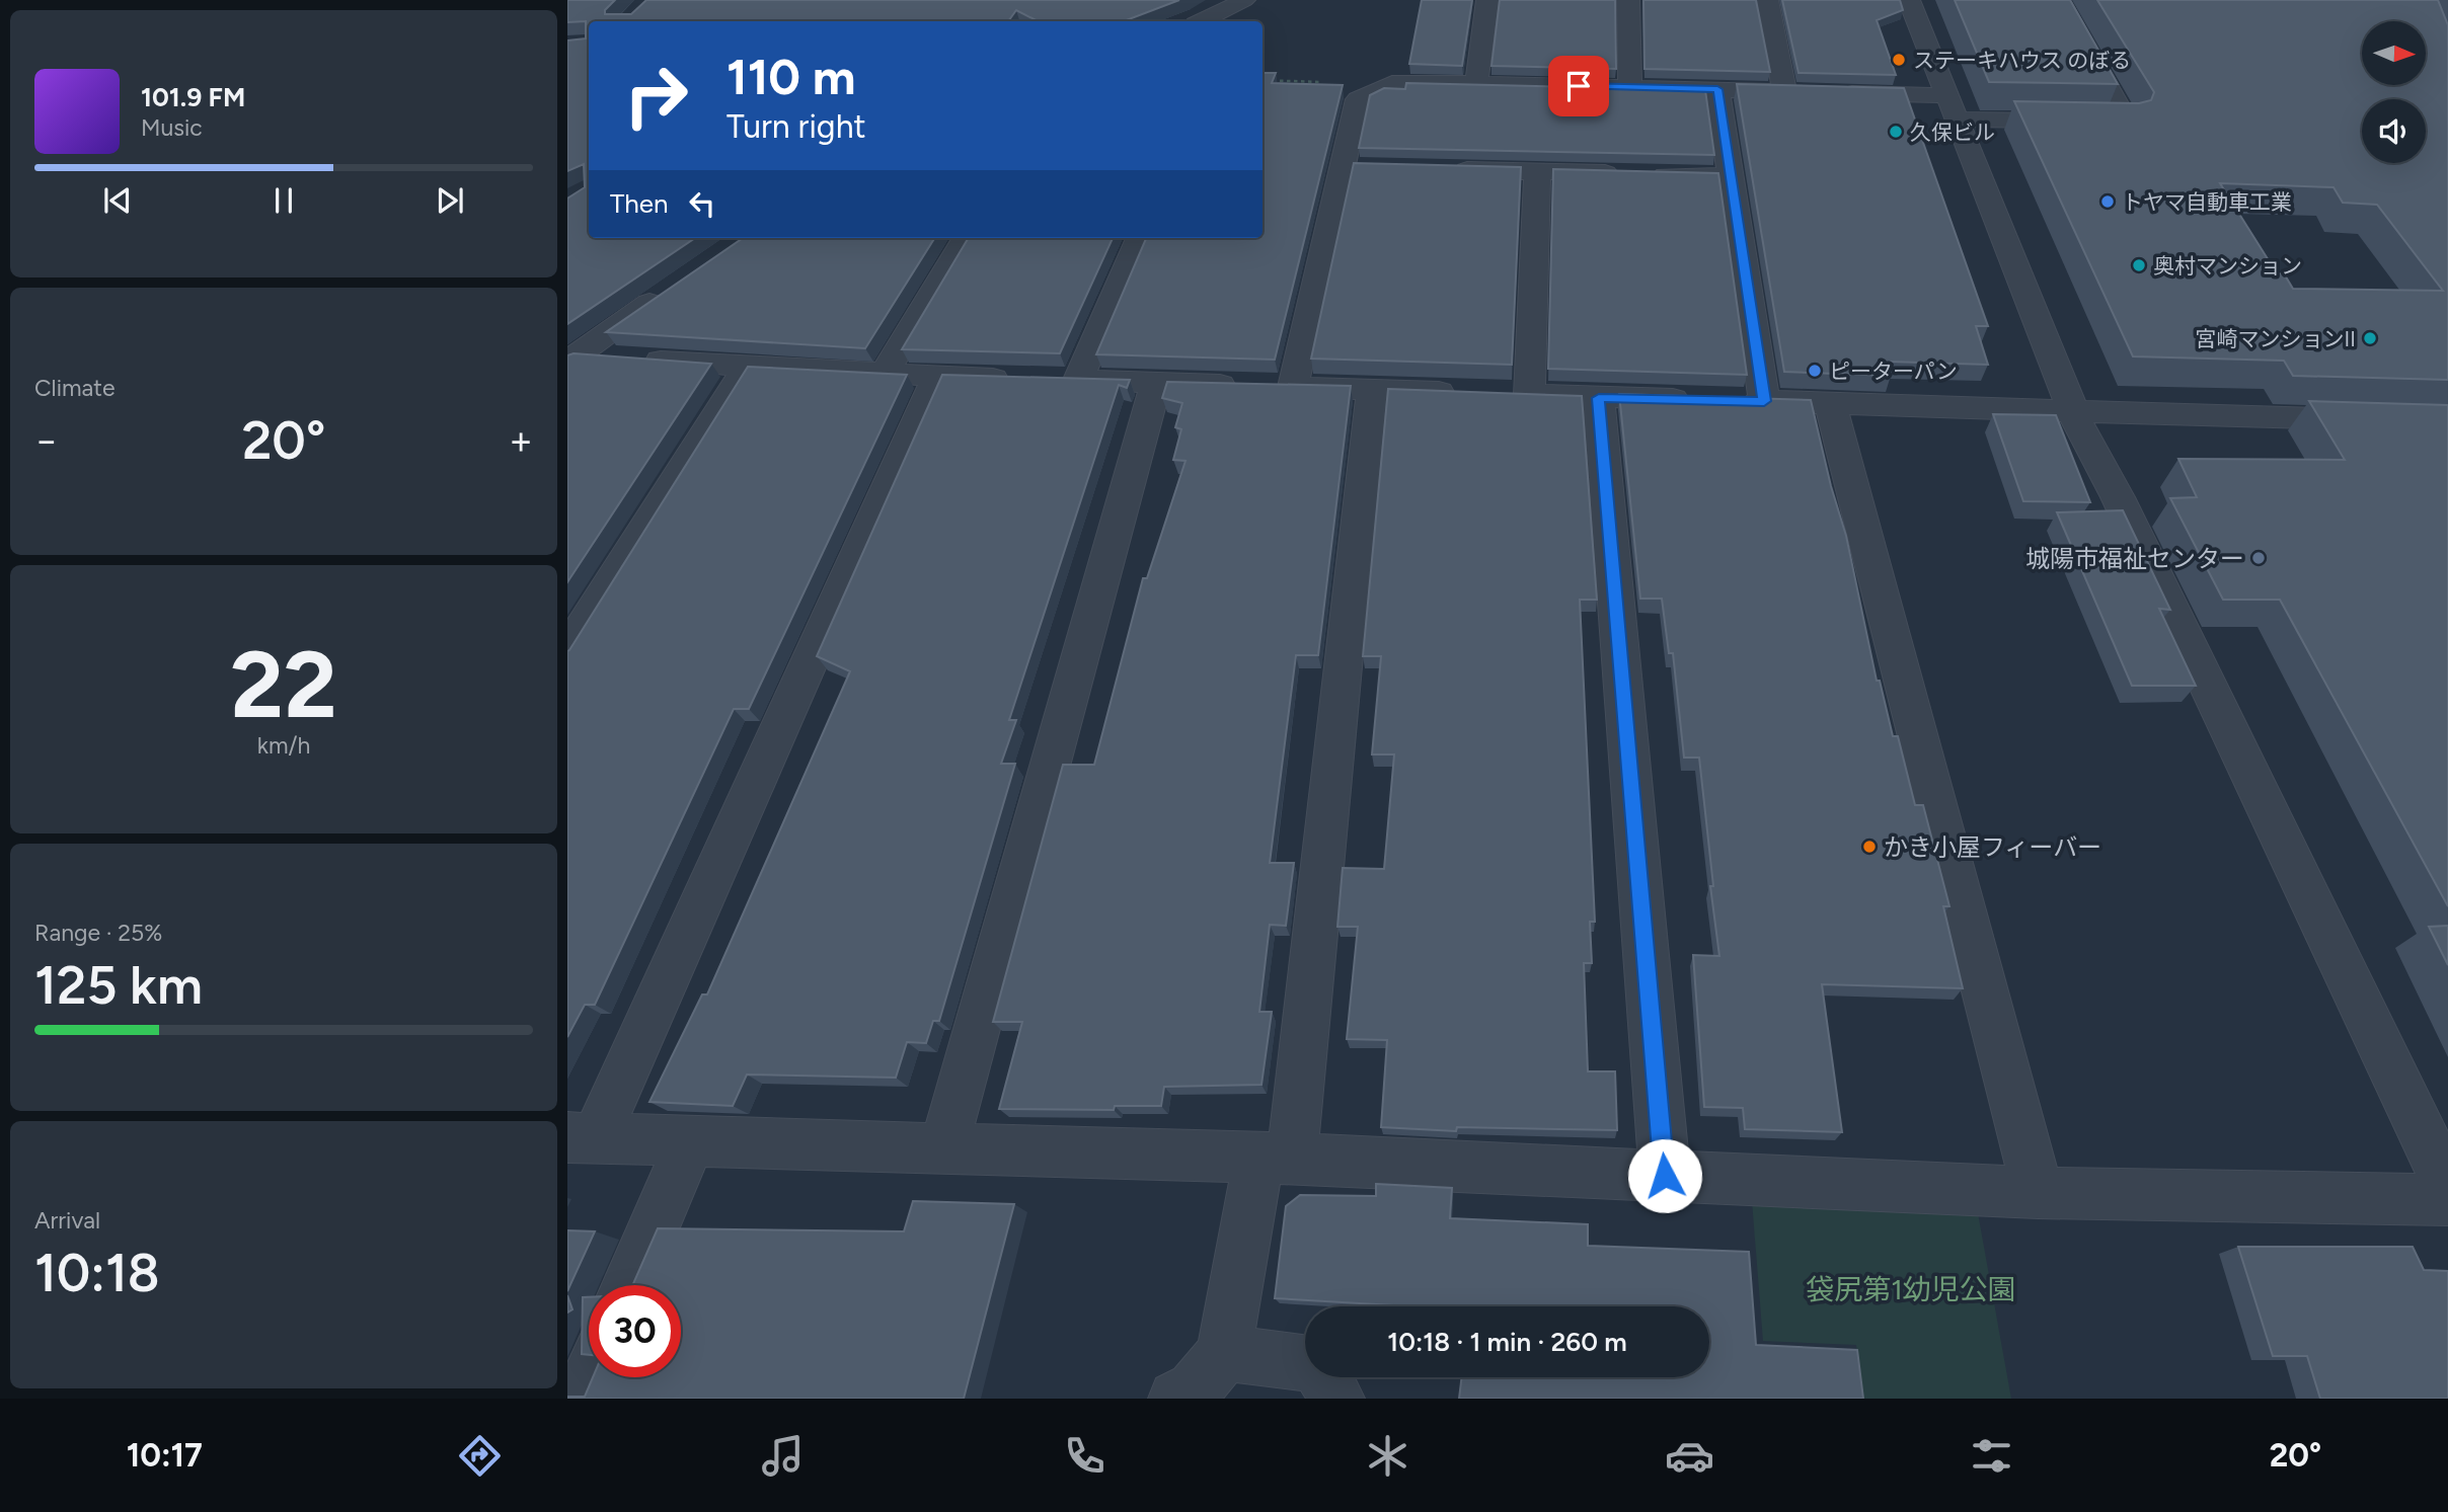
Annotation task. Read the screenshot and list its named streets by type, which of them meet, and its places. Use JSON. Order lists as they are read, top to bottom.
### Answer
{
  "parks": ["袋尻第1幼児公園"],
  "places": [
    "ステーキハウス のぼる",
    "久保ビル",
    "トヤマ自動車工業",
    "奥村マンション",
    "宮崎マンションII",
    "ピーターパン",
    "城陽市福祉センター",
    "かき小屋フィーバー"
  ],
  "north": "right",
  "page": {
    "turn": ["110 m", "Turn right"],
    "song": ["101.9 FM", "Music"],
    "then": "Then",
    "tile": [
      "Climate",
      ["22", "km/h"],
      ["Range · 25%", "125 km"],
      ["Arrival", "10:18"]
    ],
    "heat": ["−", "20°", "+"],
    "limit": "30",
    "trip": "10:18 · 1 min · 260 m",
    "tabs": ["10:17", "20°"]
  }
}
